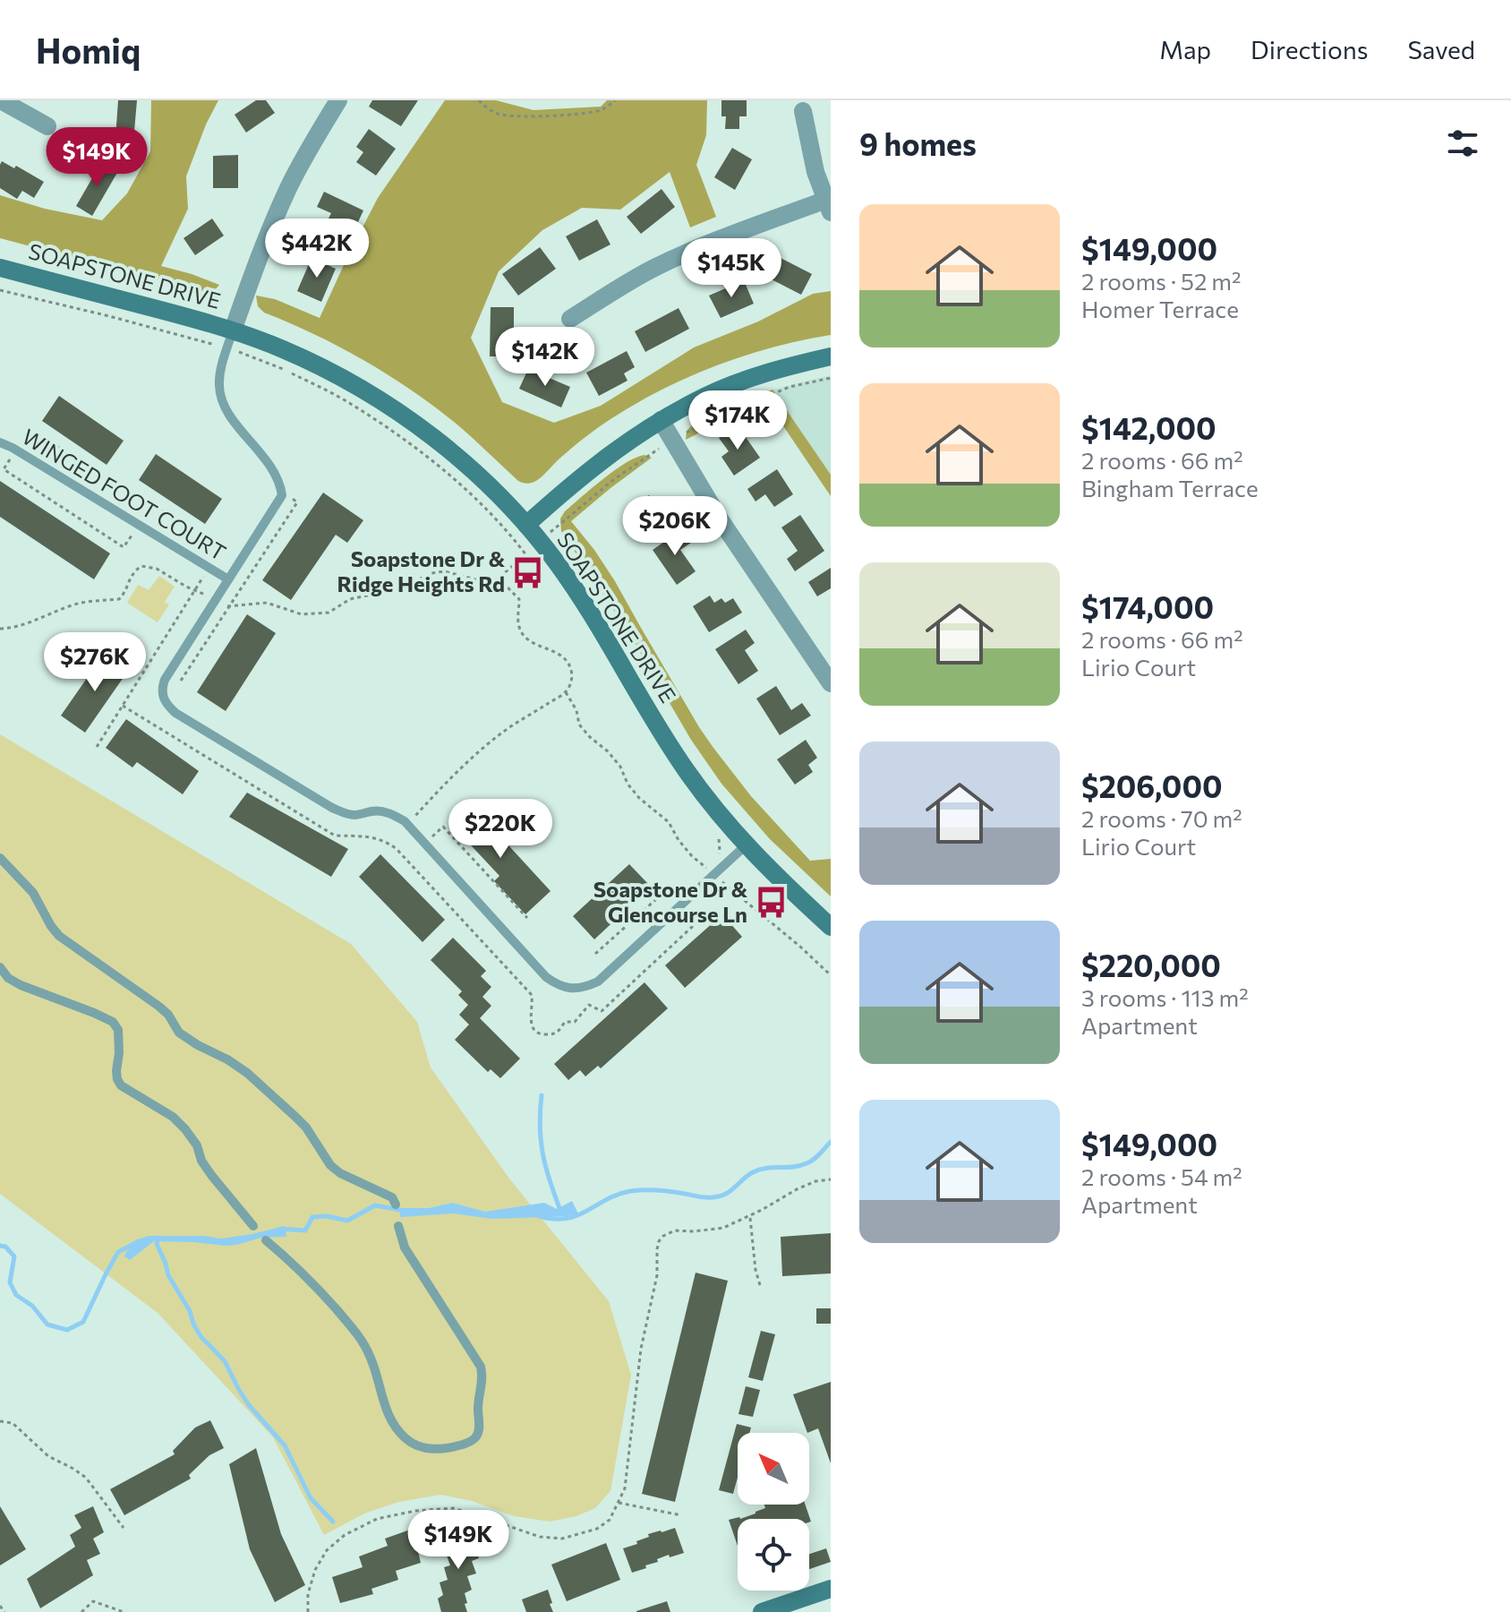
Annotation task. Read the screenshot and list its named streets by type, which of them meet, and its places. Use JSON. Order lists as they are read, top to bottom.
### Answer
{
  "streets": {
    "street": ["SOAPSTONE DRIVE"],
    "lane": ["WINGED FOOT COURT"]
  },
  "places": {
    "bus stop": ["Soapstone Dr & Ridge Heights Rd", "Soapstone Dr & Glencourse Ln"]
  },
  "north": "top left",
  "page": {
    "header": "Homiq",
    "nav": ["Map", "Directions", "Saved"],
    "heading": "9 homes",
    "price": [
      "$149K",
      "$442K",
      "$145K",
      "$142K",
      "$174K",
      "$206K",
      "$276K",
      "$220K",
      "$149K"
    ],
    "list": [
      {
        "name": "$149,000",
        "note": "2 rooms · 52 m² · Homer Terrace"
      },
      {
        "name": "$142,000",
        "note": "2 rooms · 66 m² · Bingham Terrace"
      },
      {
        "name": "$174,000",
        "note": "2 rooms · 66 m² · Lirio Court"
      },
      {
        "name": "$206,000",
        "note": "2 rooms · 70 m² · Lirio Court"
      },
      {
        "name": "$220,000",
        "note": "3 rooms · 113 m² · Apartment"
      },
      {
        "name": "$149,000",
        "note": "2 rooms · 54 m² · Apartment"
      }
    ]
  }
}
